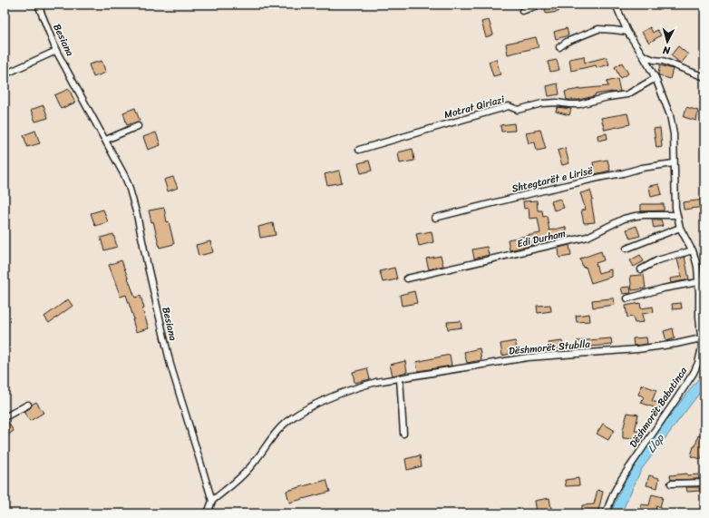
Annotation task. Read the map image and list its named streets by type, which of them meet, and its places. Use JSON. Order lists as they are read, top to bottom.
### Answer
{
  "streets": {
    "street": [
      "Besiana",
      "Motrat Qiriazi",
      "Shtegtarët e Lirisë",
      "Edi Durham",
      "Dëshmorët Stublla",
      "Dëshmorët Babatinca"
    ]
  },
  "crossings": [
    ["Besiana", "Dëshmorët Stublla"],
    ["Motrat Qiriazi", "Dëshmorët Babatinca"],
    ["Shtegtarët e Lirisë", "Dëshmorët Babatinca"],
    ["Edi Durham", "Dëshmorët Babatinca"],
    ["Dëshmorët Stublla", "Dëshmorët Babatinca"]
  ],
  "water": ["Llap"],
  "north": "bottom"
}
